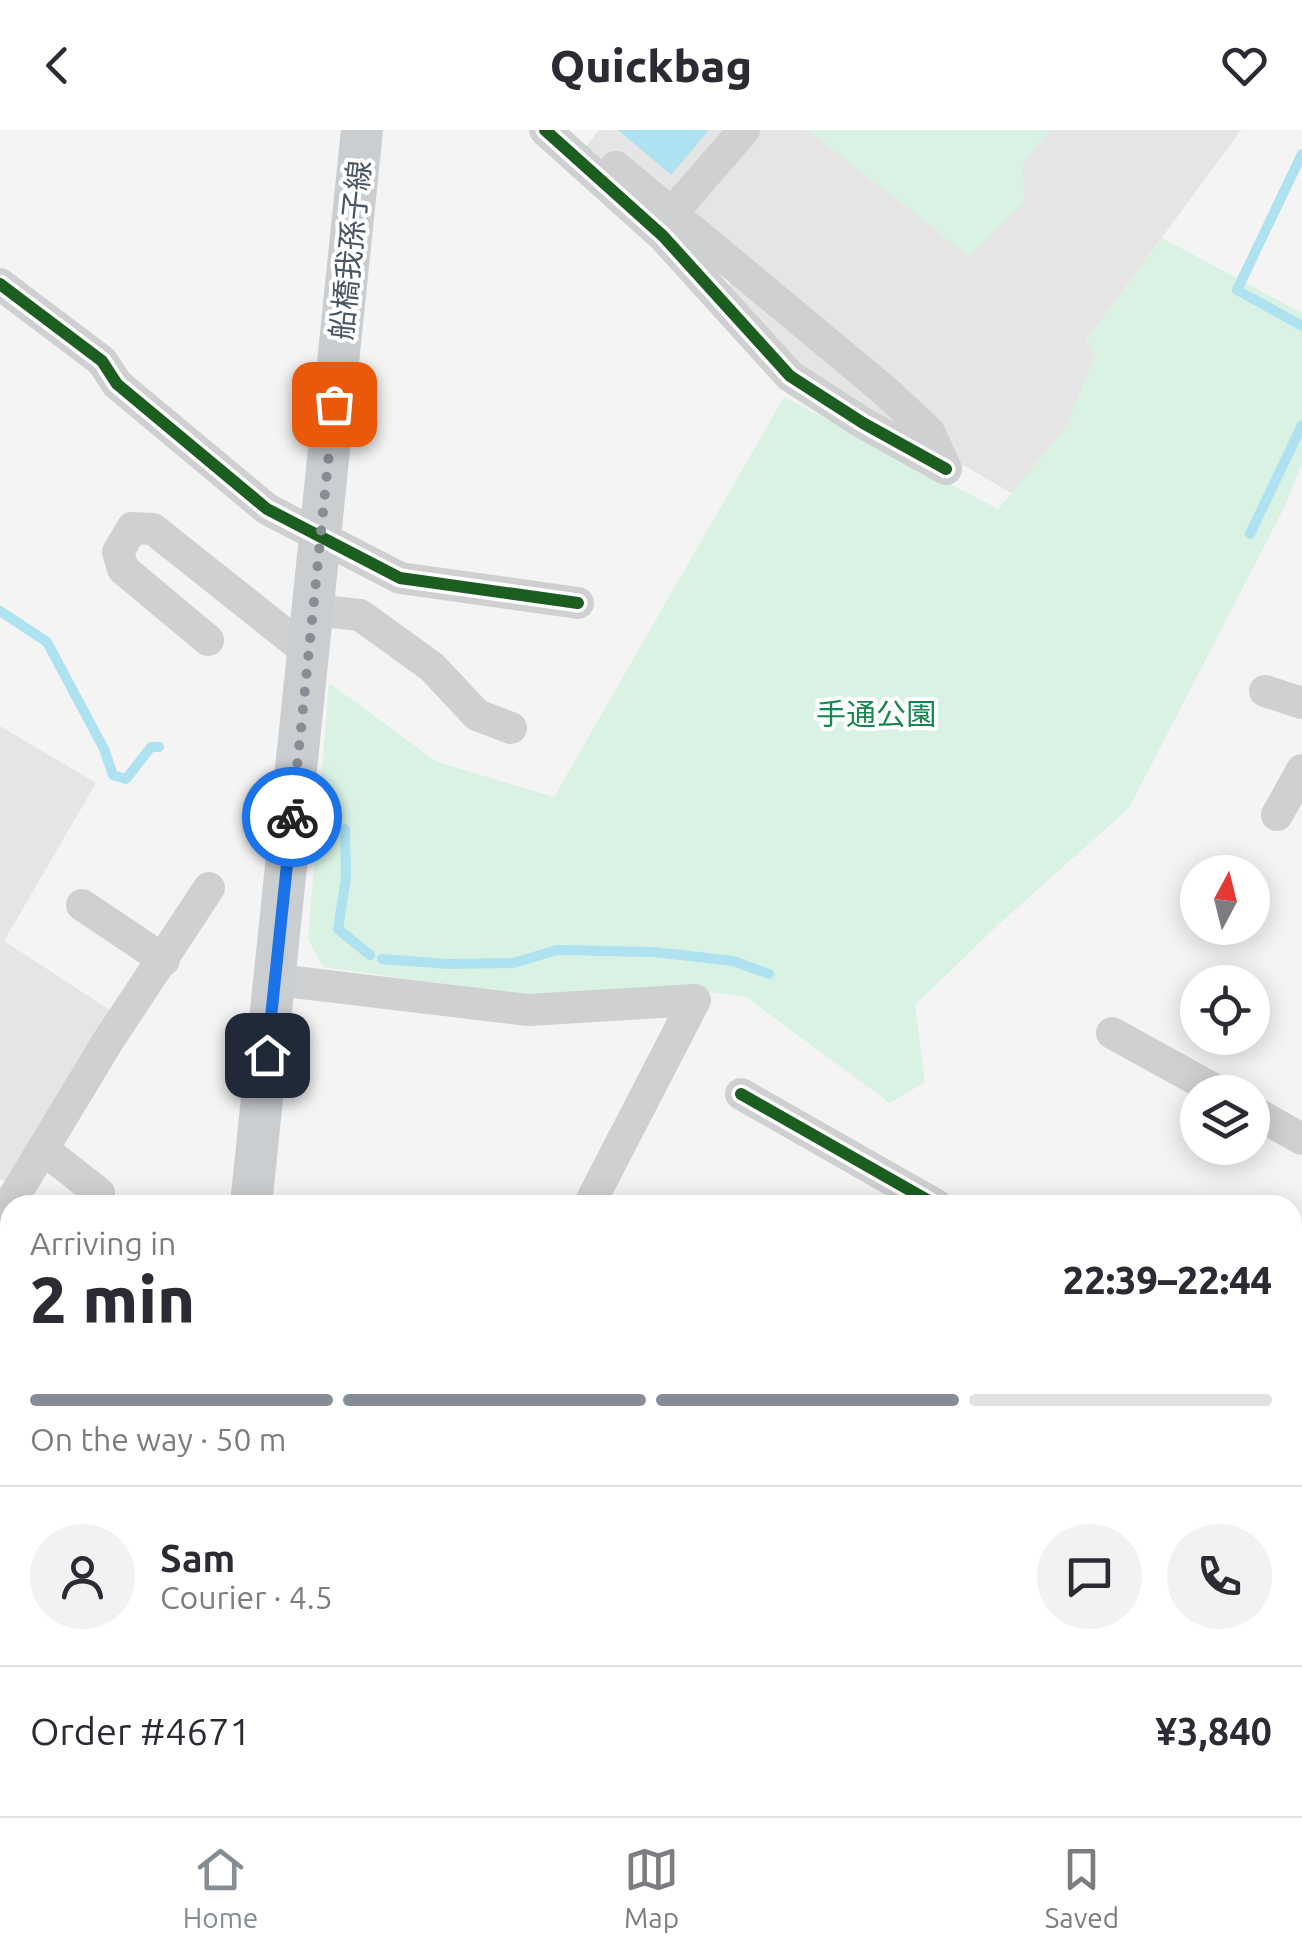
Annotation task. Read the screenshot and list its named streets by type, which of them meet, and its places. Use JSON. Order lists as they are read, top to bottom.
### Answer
{
  "streets": {
    "main road": ["船橋我孫子線"]
  },
  "parks": ["手通公園"],
  "north": "top",
  "page": {
    "header": "Quickbag",
    "heading": ["2 min", "Arriving in", "22:39–22:44"],
    "panel": [
      "Sam",
      "Courier · 4.5",
      "Order #4671",
      "¥3,840"
    ],
    "bar": "On the way · 50 m",
    "tabs": ["Home", "Map", "Saved"]
  }
}
